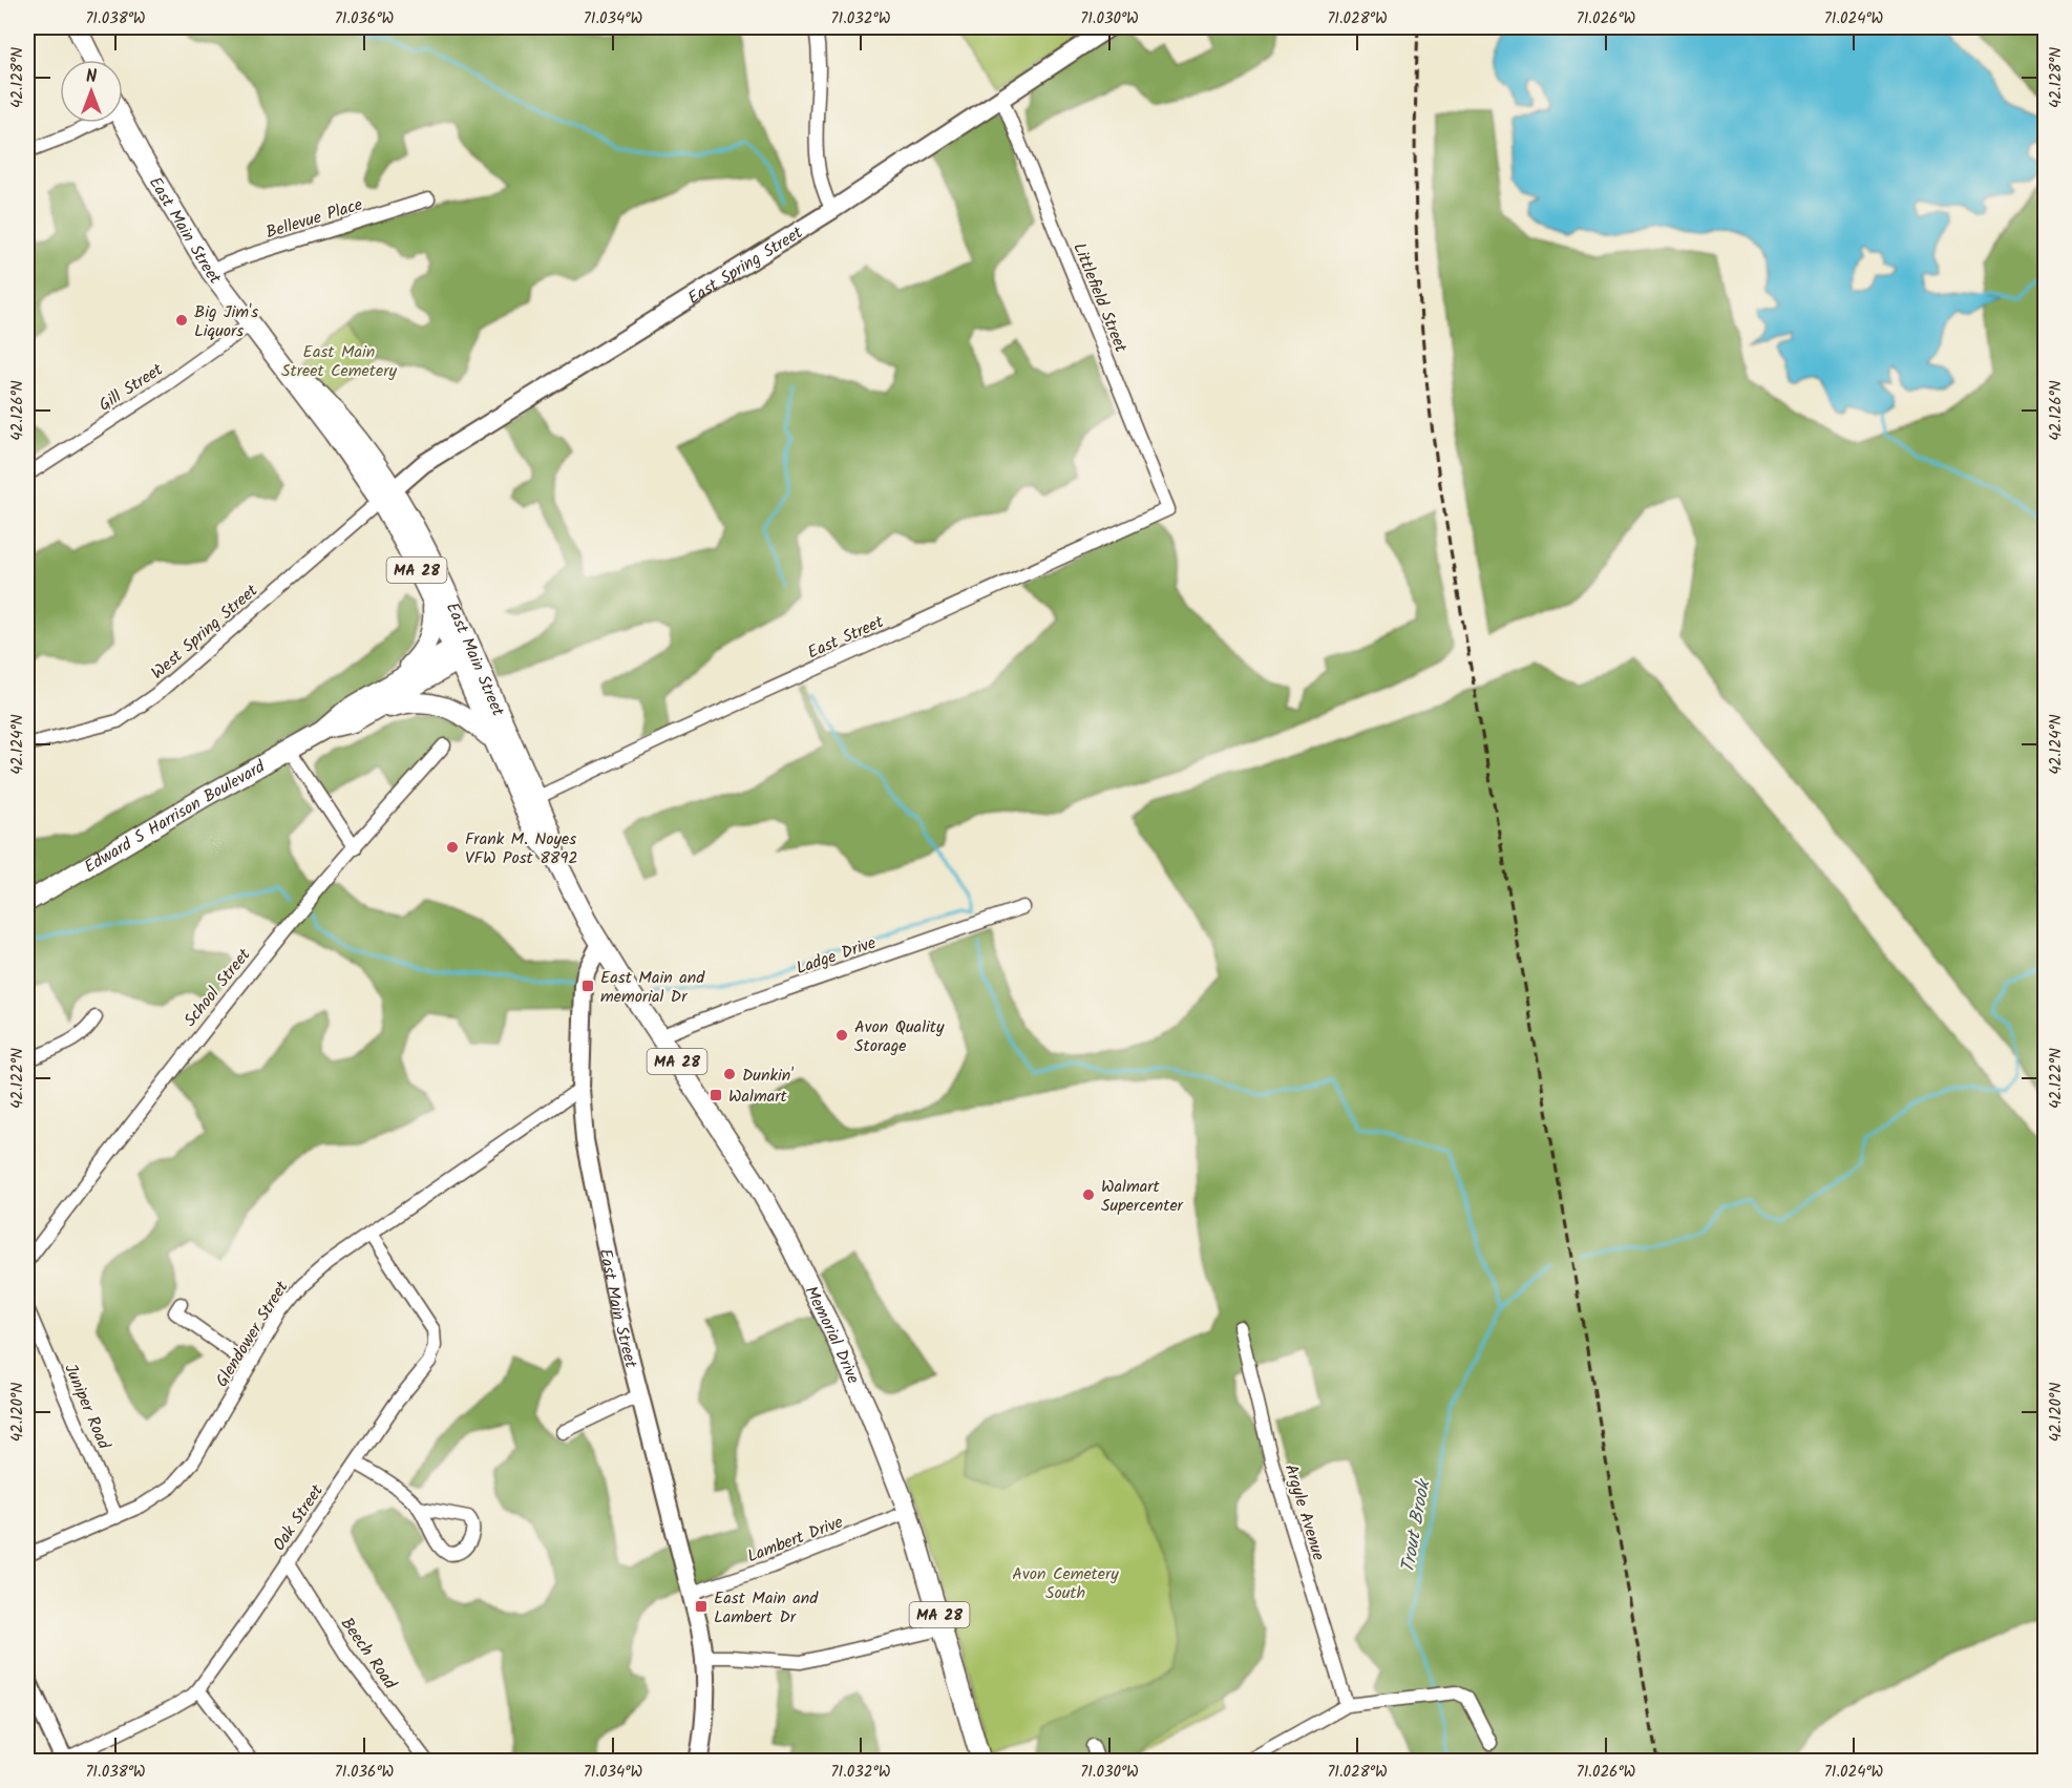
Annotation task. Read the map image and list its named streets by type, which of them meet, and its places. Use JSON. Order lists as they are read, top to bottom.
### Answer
{
  "streets": {
    "main road": [
      "East Main Street",
      "East Spring Street",
      "MA 28",
      "Edward S Harrison Boulevard",
      "Memorial Drive"
    ],
    "street": [
      "Bellevue Place",
      "Littlefield Street",
      "Gill Street",
      "West Spring Street",
      "East Street",
      "Ladge Drive",
      "School Street",
      "Glendower Street",
      "Juniper Road",
      "Argyle Avenue",
      "Oak Street",
      "Lambert Drive",
      "Beech Road"
    ]
  },
  "crossings": [
    ["Bellevue Place", "East Main Street"],
    ["East Main Street", "East Spring Street"],
    ["East Main Street", "Gill Street"],
    ["East Main Street", "West Spring Street"],
    ["East Main Street", "East Street"],
    ["East Main Street", "Edward S Harrison Boulevard"],
    ["East Main Street", "Glendower Street"],
    ["East Main Street", "Memorial Drive"],
    ["East Main Street", "Lambert Drive"],
    ["East Spring Street", "Littlefield Street"],
    ["East Spring Street", "West Spring Street"],
    ["Littlefield Street", "East Street"],
    ["Ladge Drive", "Memorial Drive"],
    ["Glendower Street", "Juniper Road"],
    ["Glendower Street", "Oak Street"],
    ["Memorial Drive", "Lambert Drive"],
    ["Oak Street", "Beech Road"]
  ],
  "water": ["Trout Brook"],
  "parks": ["East Main Street Cemetery", "Avon Cemetery South"],
  "places": {
    "other": [
      "Big Jim's Liquors",
      "Frank M. Noyes VFW Post 8892",
      "Avon Quality Storage",
      "Dunkin'",
      "Walmart Supercenter"
    ],
    "transit": ["East Main and memorial Dr", "Walmart", "East Main and Lambert Dr"]
  },
  "north": "top",
  "coordinates": [
    "71.038°W",
    "71.036°W",
    "71.034°W",
    "71.032°W",
    "71.030°W",
    "71.028°W",
    "71.026°W",
    "71.024°W",
    "42.128°N",
    "42.126°N",
    "42.124°N",
    "42.122°N",
    "42.120°N"
  ]
}
